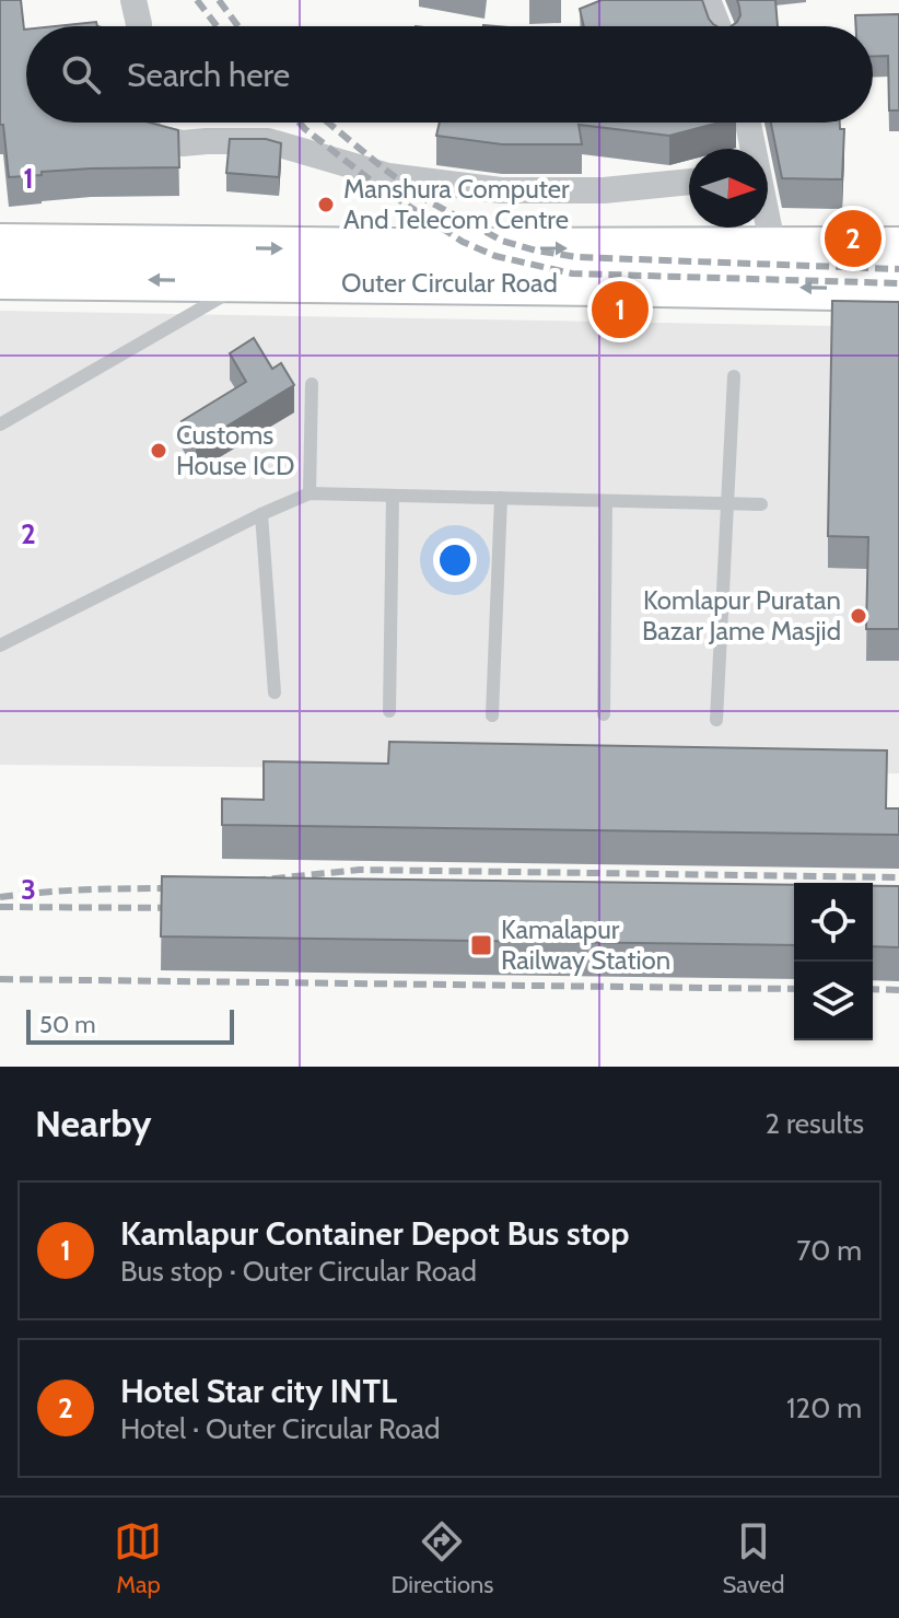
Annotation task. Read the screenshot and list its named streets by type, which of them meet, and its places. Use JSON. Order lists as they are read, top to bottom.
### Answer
{
  "streets": {
    "main road": ["Outer Circular Road"]
  },
  "places": {
    "other": ["Manshura Computer And Telecom Centre", "Customs House ICD", "Komlapur Puratan Bazar Jame Masjid"],
    "transit": ["Kamalapur Railway Station"]
  },
  "scale_bar": "50 m",
  "north": "right",
  "page": {
    "search": "Search here",
    "pins": ["2", "1"],
    "scale": "50 m",
    "heading": ["Nearby", "2 results"],
    "list": [
      {
        "mark": "1",
        "name": "Kamlapur Container Depot Bus stop",
        "note": "Bus stop · Outer Circular Road",
        "value": "70 m"
      },
      {
        "mark": "2",
        "name": "Hotel Star city INTL",
        "note": "Hotel · Outer Circular Road",
        "value": "120 m"
      }
    ],
    "nav": ["Map", "Directions", "Saved"]
  },
  "grid": {
    "rows": ["1", "2", "3"]
  }
}
